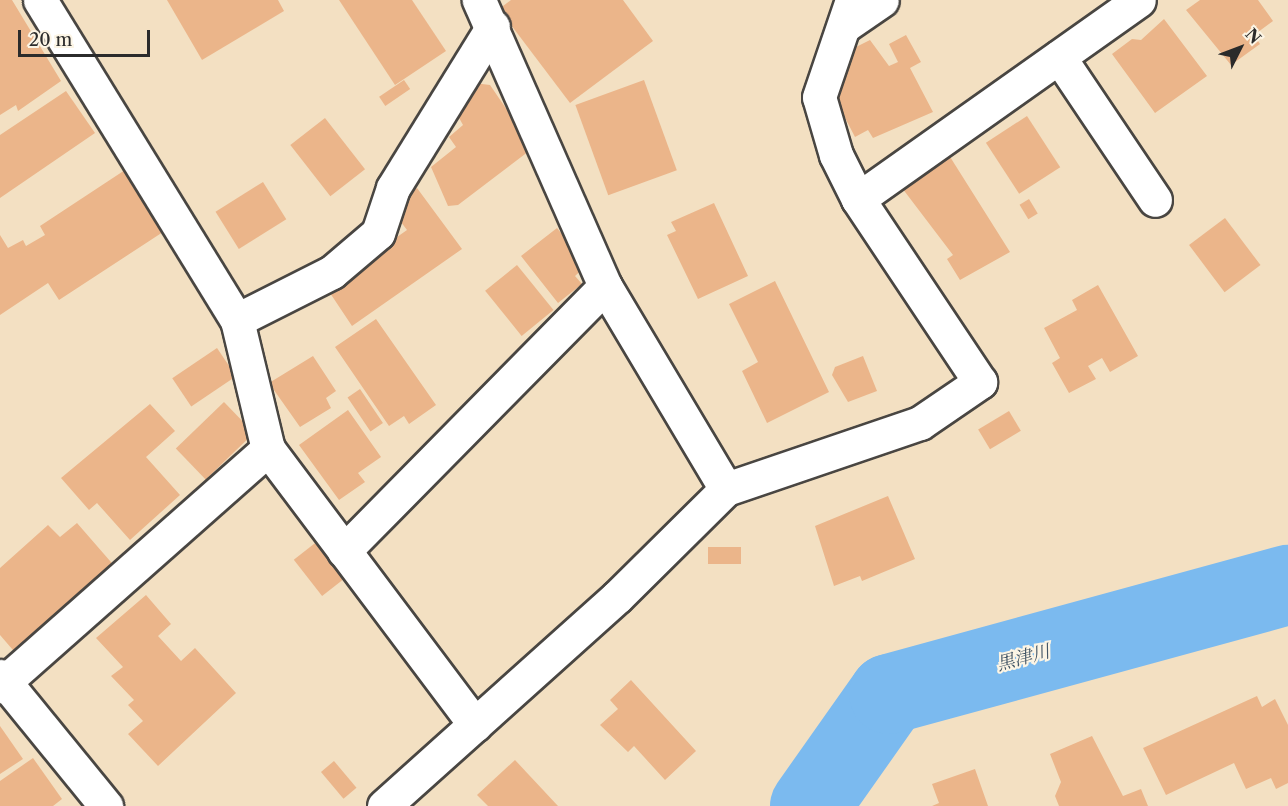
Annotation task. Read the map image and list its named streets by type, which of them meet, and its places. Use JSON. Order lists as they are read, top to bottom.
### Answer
{
  "water": ["黒津川"],
  "scale_bar": "20 m",
  "north": "top right"
}
